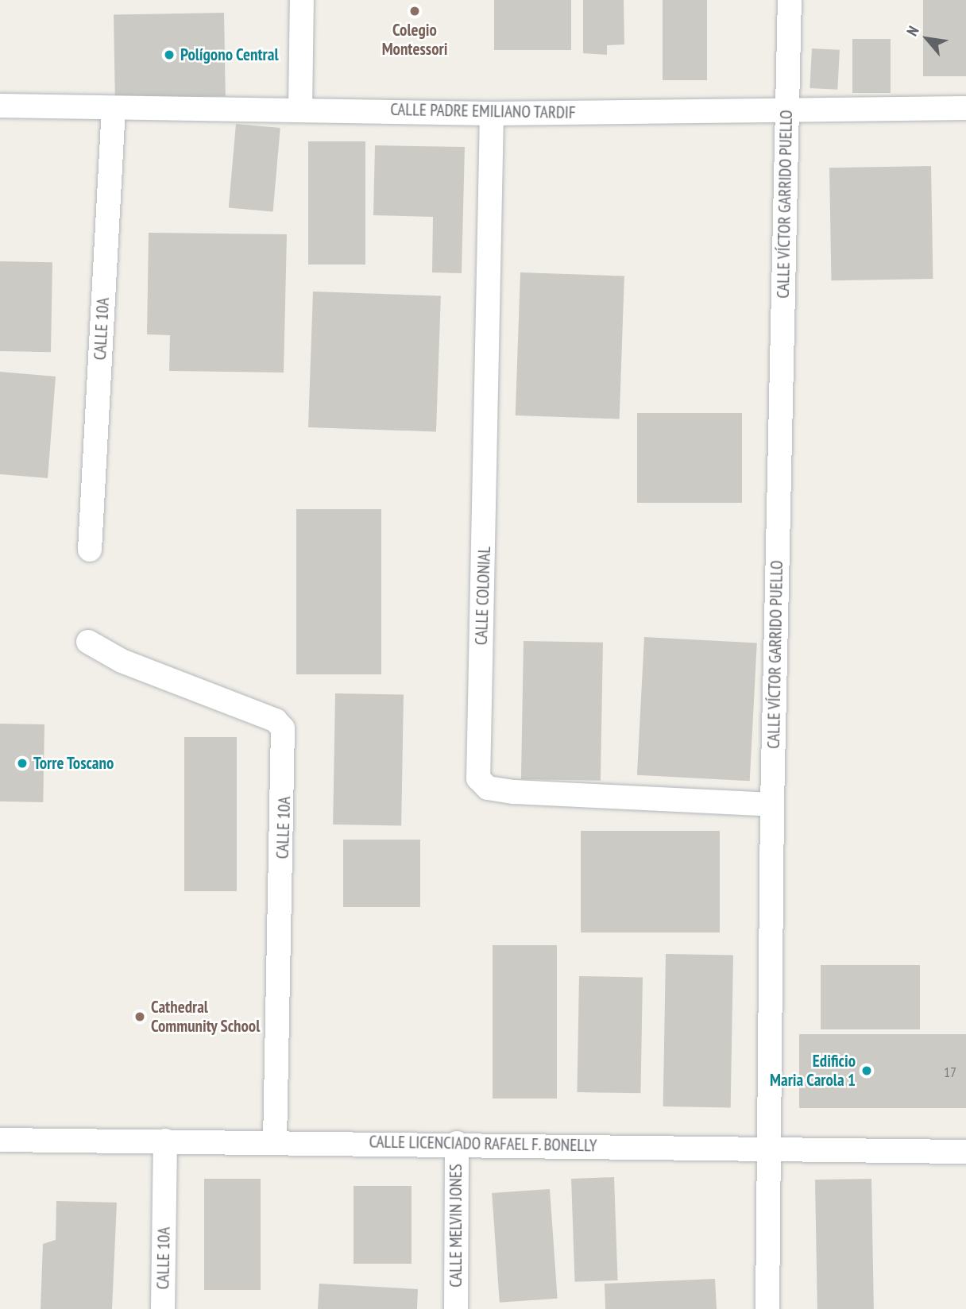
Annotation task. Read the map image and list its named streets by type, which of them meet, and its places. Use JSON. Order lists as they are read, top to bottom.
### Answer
{
  "streets": {
    "street": [
      "CALLE PADRE EMILIANO TARDIF",
      "CALLE VÍCTOR GARRIDO PUELLO",
      "CALLE 10A",
      "CALLE COLONIAL",
      "CALLE LICENCIADO RAFAEL F. BONELLY",
      "CALLE MELVIN JONES"
    ]
  },
  "crossings": [
    ["CALLE PADRE EMILIANO TARDIF", "CALLE VÍCTOR GARRIDO PUELLO"],
    ["CALLE PADRE EMILIANO TARDIF", "CALLE 10A"],
    ["CALLE PADRE EMILIANO TARDIF", "CALLE COLONIAL"],
    ["CALLE VÍCTOR GARRIDO PUELLO", "CALLE COLONIAL"],
    ["CALLE VÍCTOR GARRIDO PUELLO", "CALLE LICENCIADO RAFAEL F. BONELLY"],
    ["CALLE 10A", "CALLE LICENCIADO RAFAEL F. BONELLY"],
    ["CALLE LICENCIADO RAFAEL F. BONELLY", "CALLE MELVIN JONES"]
  ],
  "places": [
    "Colegio Montessori",
    "Polígono Central",
    "Torre Toscano",
    "Cathedral Community School",
    "Edificio Maria Carola 1"
  ],
  "house_numbers": ["17"],
  "north": "top left"
}
